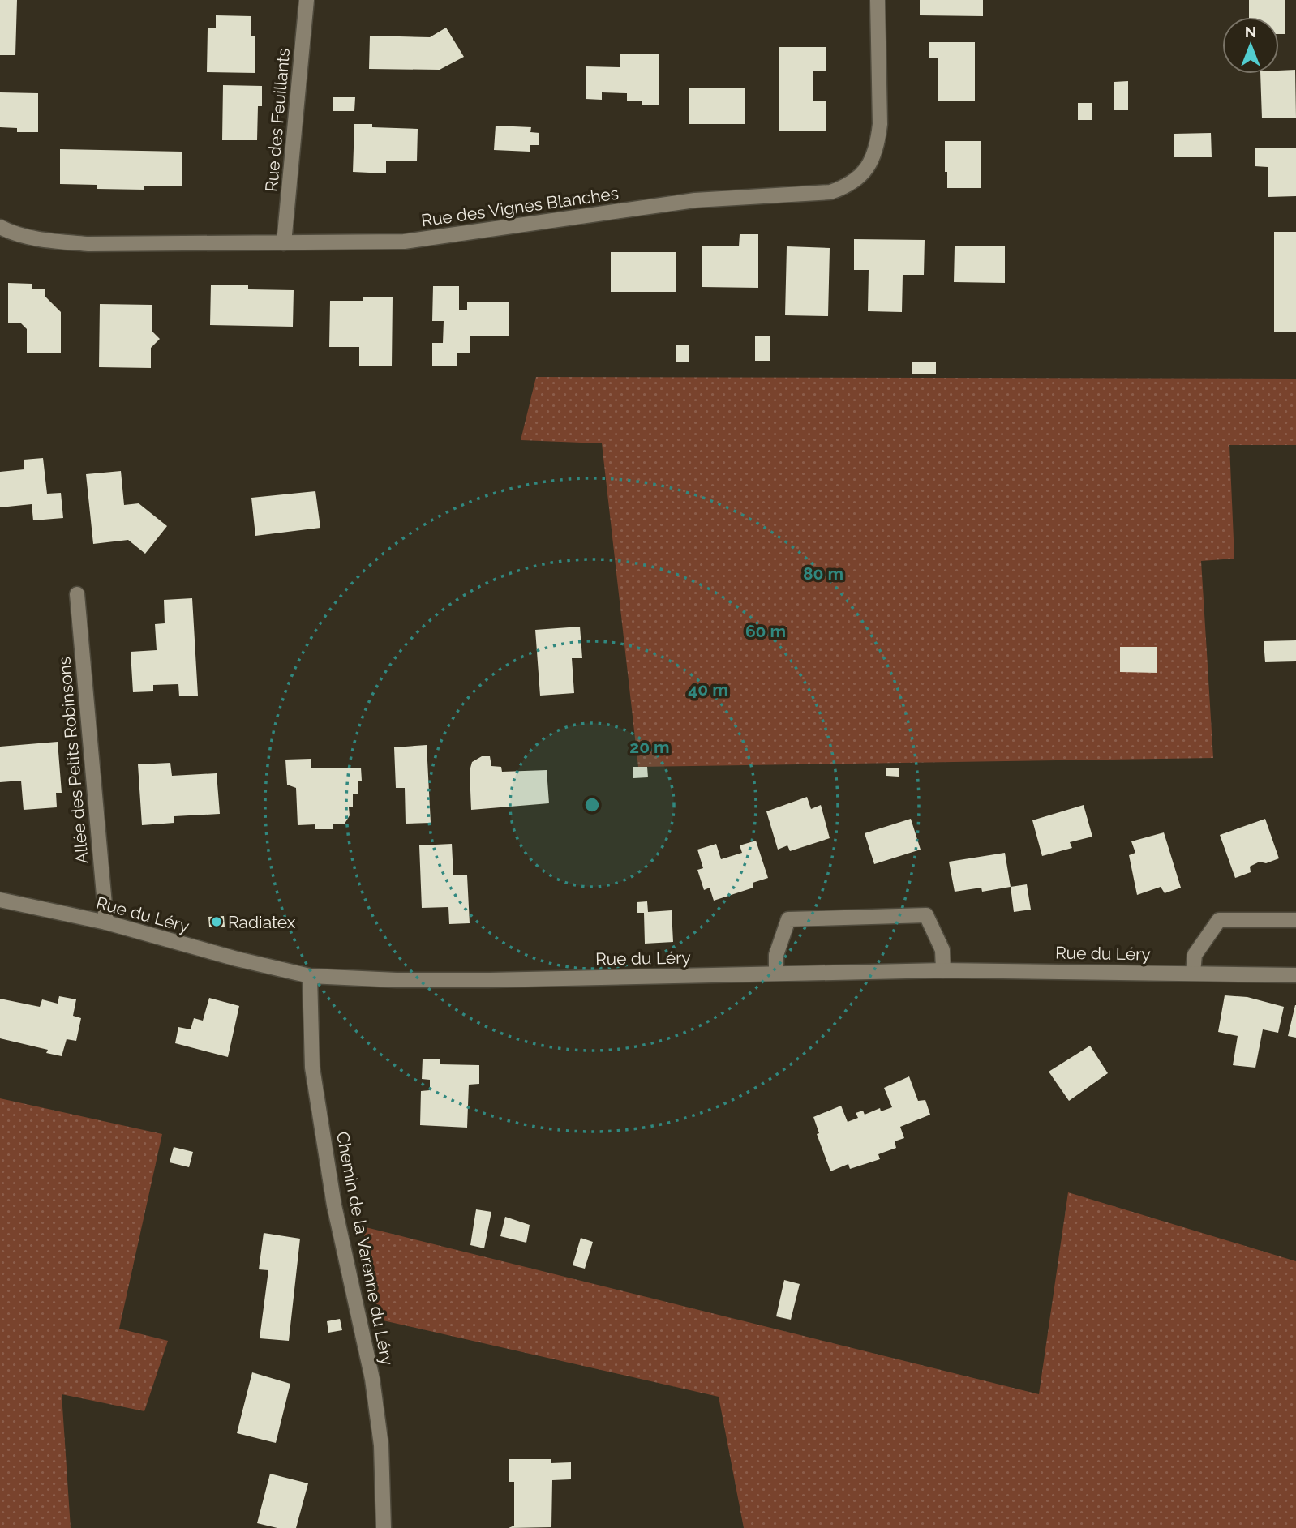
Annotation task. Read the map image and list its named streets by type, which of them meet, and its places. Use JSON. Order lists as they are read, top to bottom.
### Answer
{
  "streets": {
    "street": [
      "Rue des Feuillants",
      "Rue des Vignes Blanches",
      "Allée des Petits Robinsons",
      "Rue du Léry",
      "Chemin de la Varenne du Léry"
    ]
  },
  "crossings": [
    ["Rue des Feuillants", "Rue des Vignes Blanches"],
    ["Allée des Petits Robinsons", "Rue du Léry"],
    ["Rue du Léry", "Chemin de la Varenne du Léry"]
  ],
  "places": ["Radiatex"],
  "north": "top",
  "rings": [
    "80 m",
    "60 m",
    "40 m",
    "20 m"
  ]
}
